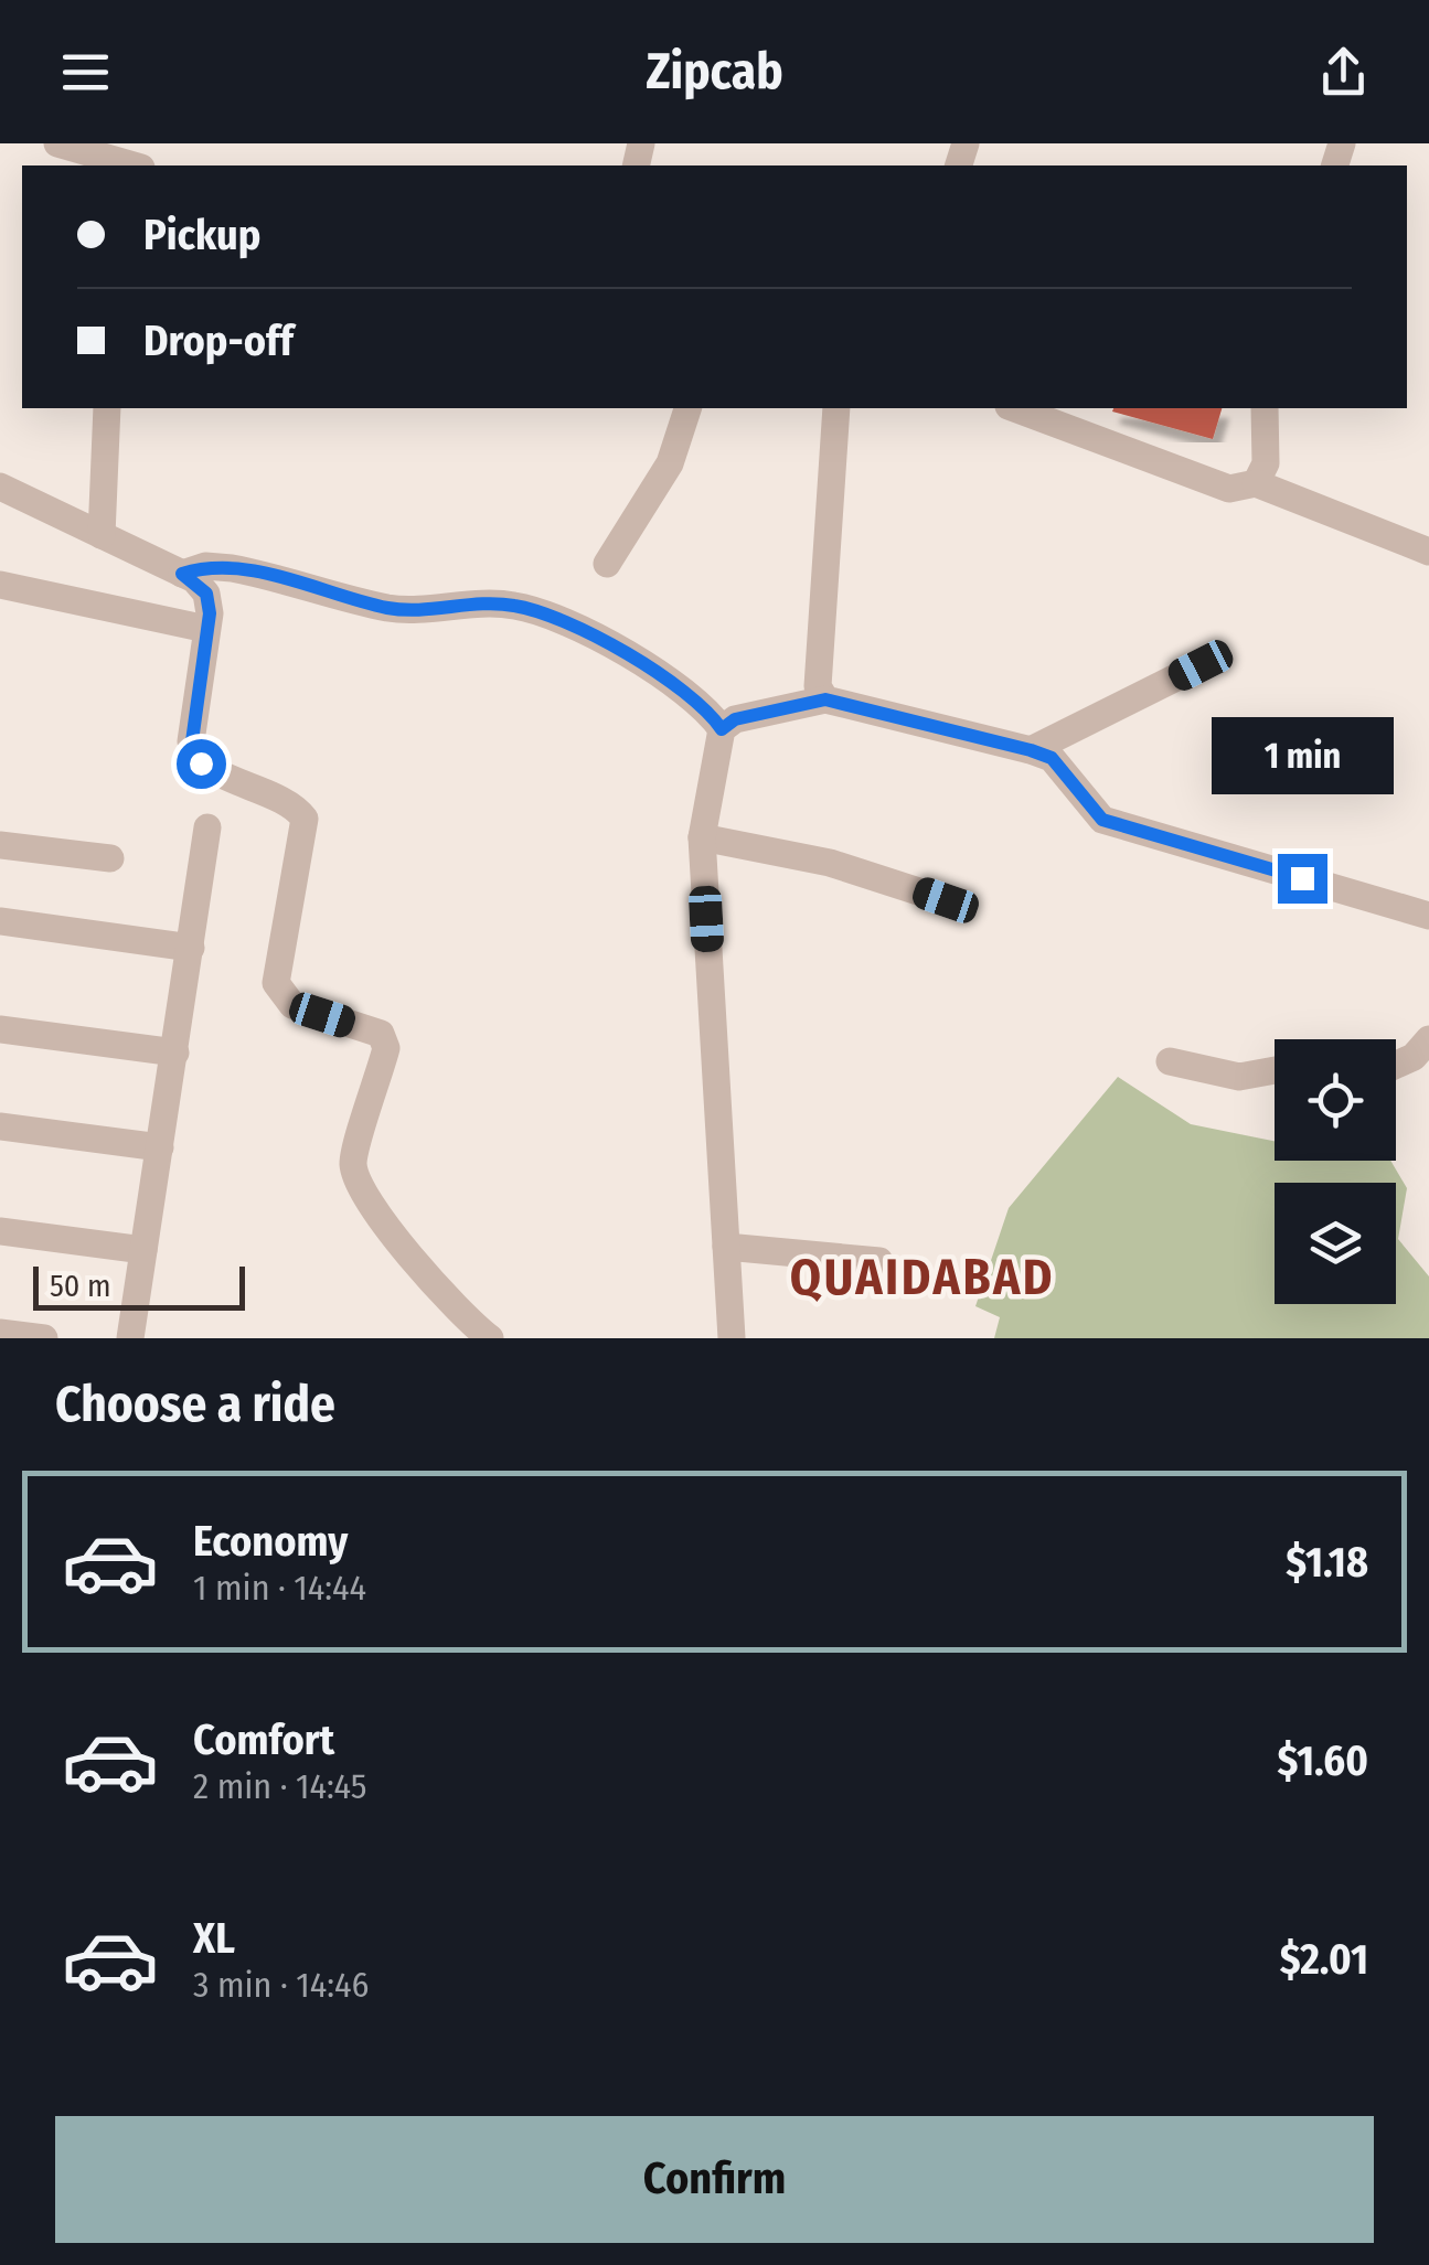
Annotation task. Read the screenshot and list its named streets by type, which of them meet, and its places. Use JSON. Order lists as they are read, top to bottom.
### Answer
{
  "districts": ["QUAIDABAD"],
  "scale_bar": "50 m",
  "page": {
    "header": "Zipcab",
    "banner": ["Pickup", "Drop-off"],
    "bubble": "1 min",
    "scale": "50 m",
    "heading": "Choose a ride",
    "list": [
      {
        "name": "Economy",
        "note": "1 min · 14:44",
        "value": "$1.18"
      },
      {
        "name": "Comfort",
        "note": "2 min · 14:45",
        "value": "$1.60"
      },
      {
        "name": "XL",
        "note": "3 min · 14:46",
        "value": "$2.01"
      }
    ],
    "buttons": "Confirm"
  }
}
